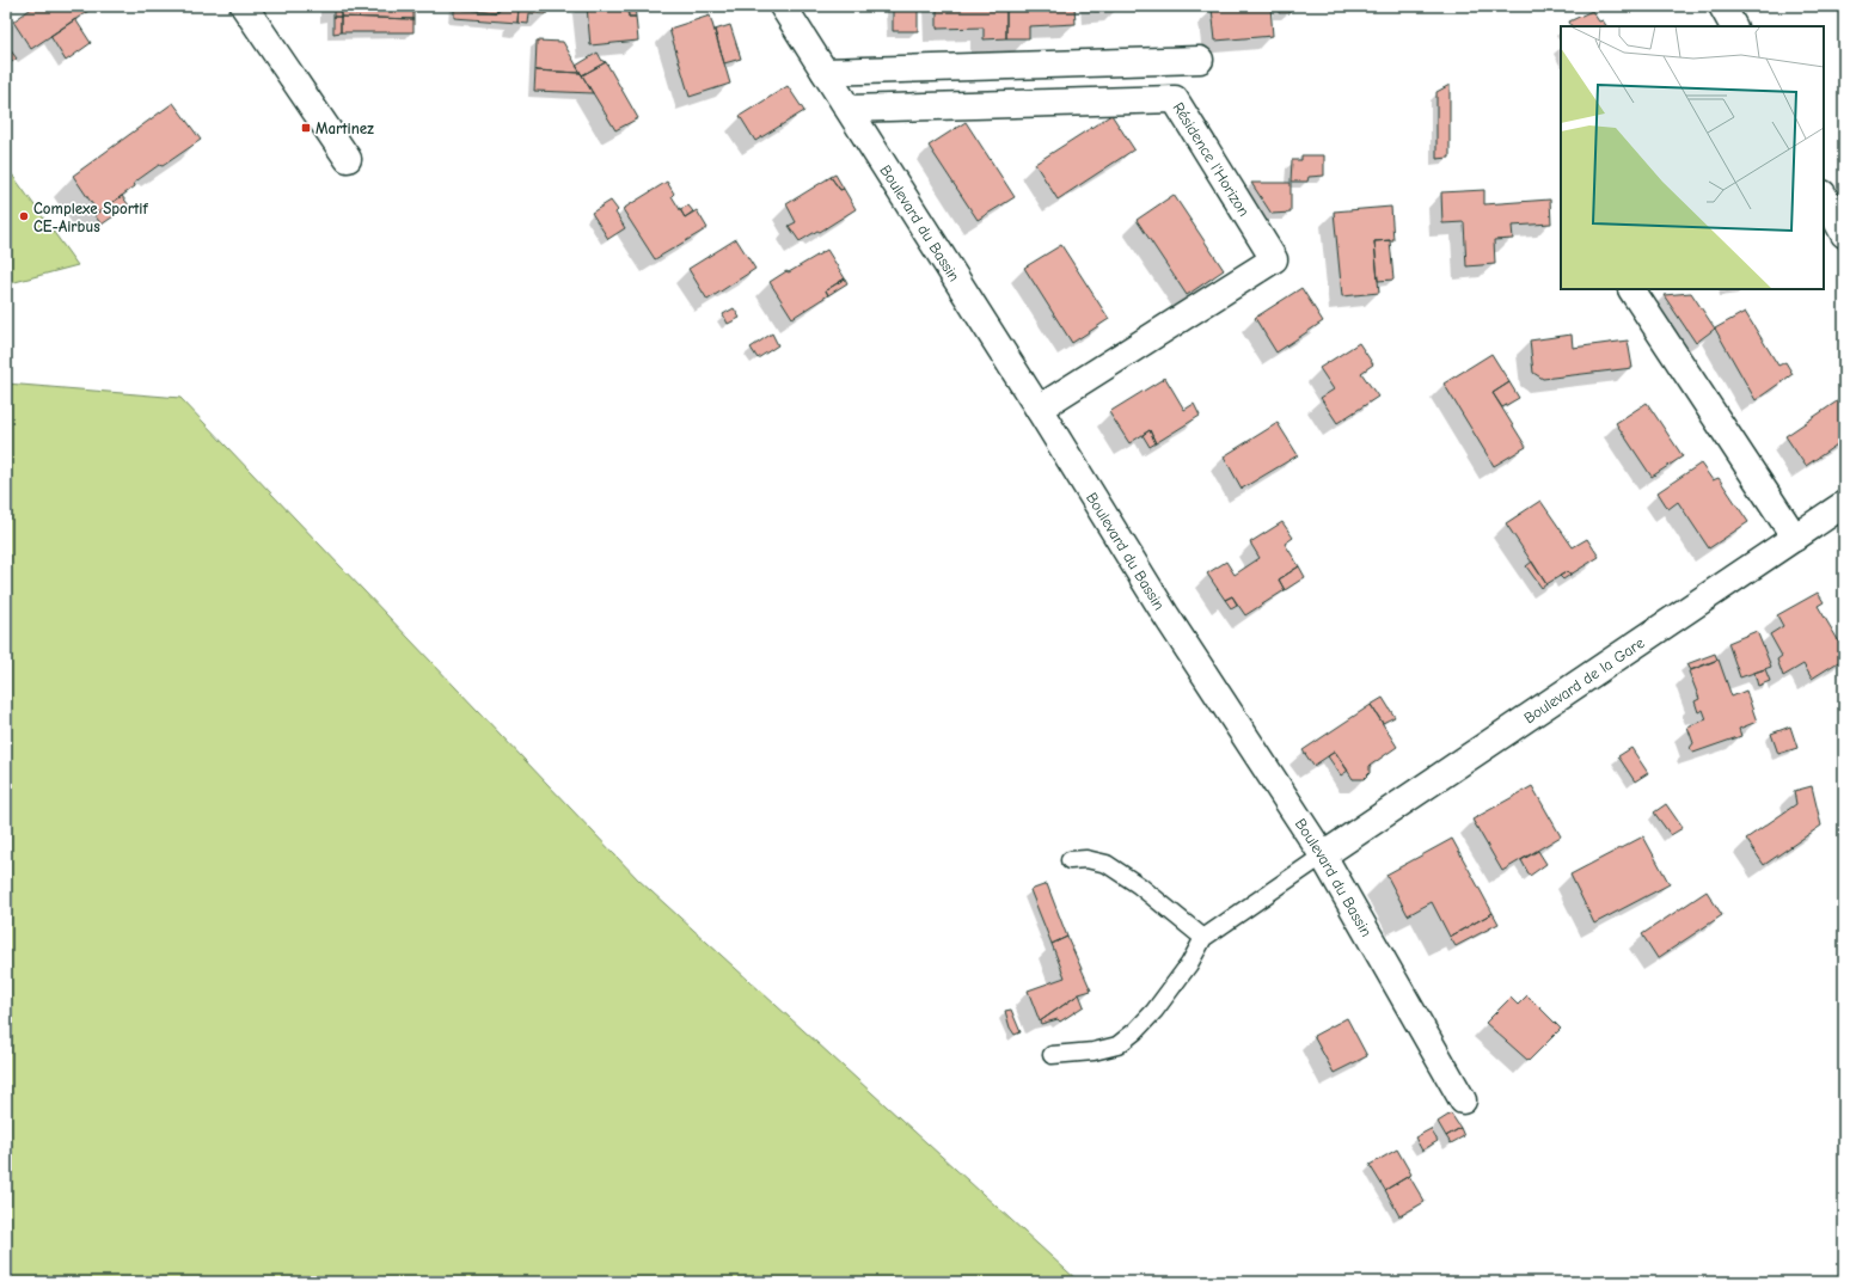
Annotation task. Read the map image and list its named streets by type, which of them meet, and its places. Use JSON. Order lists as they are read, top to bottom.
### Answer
{
  "streets": {
    "street": ["Résidence l'Horizon", "Boulevard du Bassin", "Boulevard de la Gare"]
  },
  "crossings": [
    ["Résidence l'Horizon", "Boulevard du Bassin"],
    ["Boulevard du Bassin", "Boulevard de la Gare"]
  ],
  "places": {
    "transit": ["Martinez"],
    "other": ["Complexe Sportif CE-Airbus"]
  }
}
